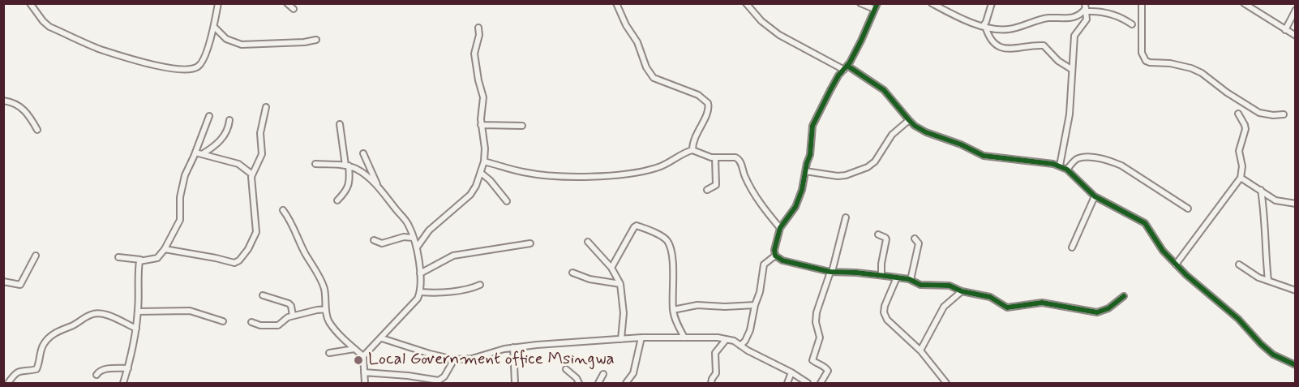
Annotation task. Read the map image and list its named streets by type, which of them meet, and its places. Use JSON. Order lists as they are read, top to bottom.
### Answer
{
  "places": ["Local Government office Msingwa"]
}
